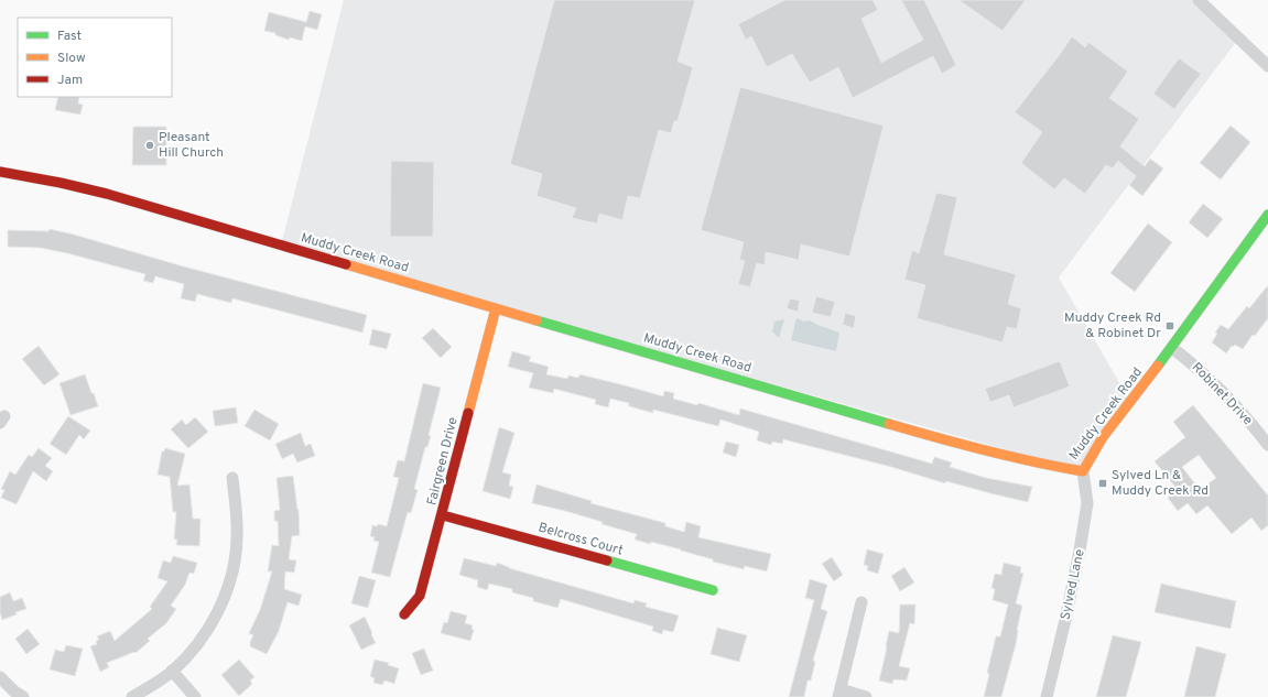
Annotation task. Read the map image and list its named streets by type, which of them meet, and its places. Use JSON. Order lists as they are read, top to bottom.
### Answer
{
  "streets": {
    "street": [
      "Muddy Creek Road",
      "Robinet Drive",
      "Fairgreen Drive",
      "Belcross Court",
      "Sylved Lane"
    ]
  },
  "crossings": [
    ["Muddy Creek Road", "Robinet Drive"],
    ["Muddy Creek Road", "Fairgreen Drive"],
    ["Muddy Creek Road", "Sylved Lane"],
    ["Fairgreen Drive", "Belcross Court"]
  ],
  "places": {
    "other": ["Pleasant Hill Church"],
    "transit": ["Muddy Creek Rd & Robinet Dr", "Sylved Ln & Muddy Creek Rd"]
  },
  "legend": ["Fast", "Slow", "Jam"]
}
